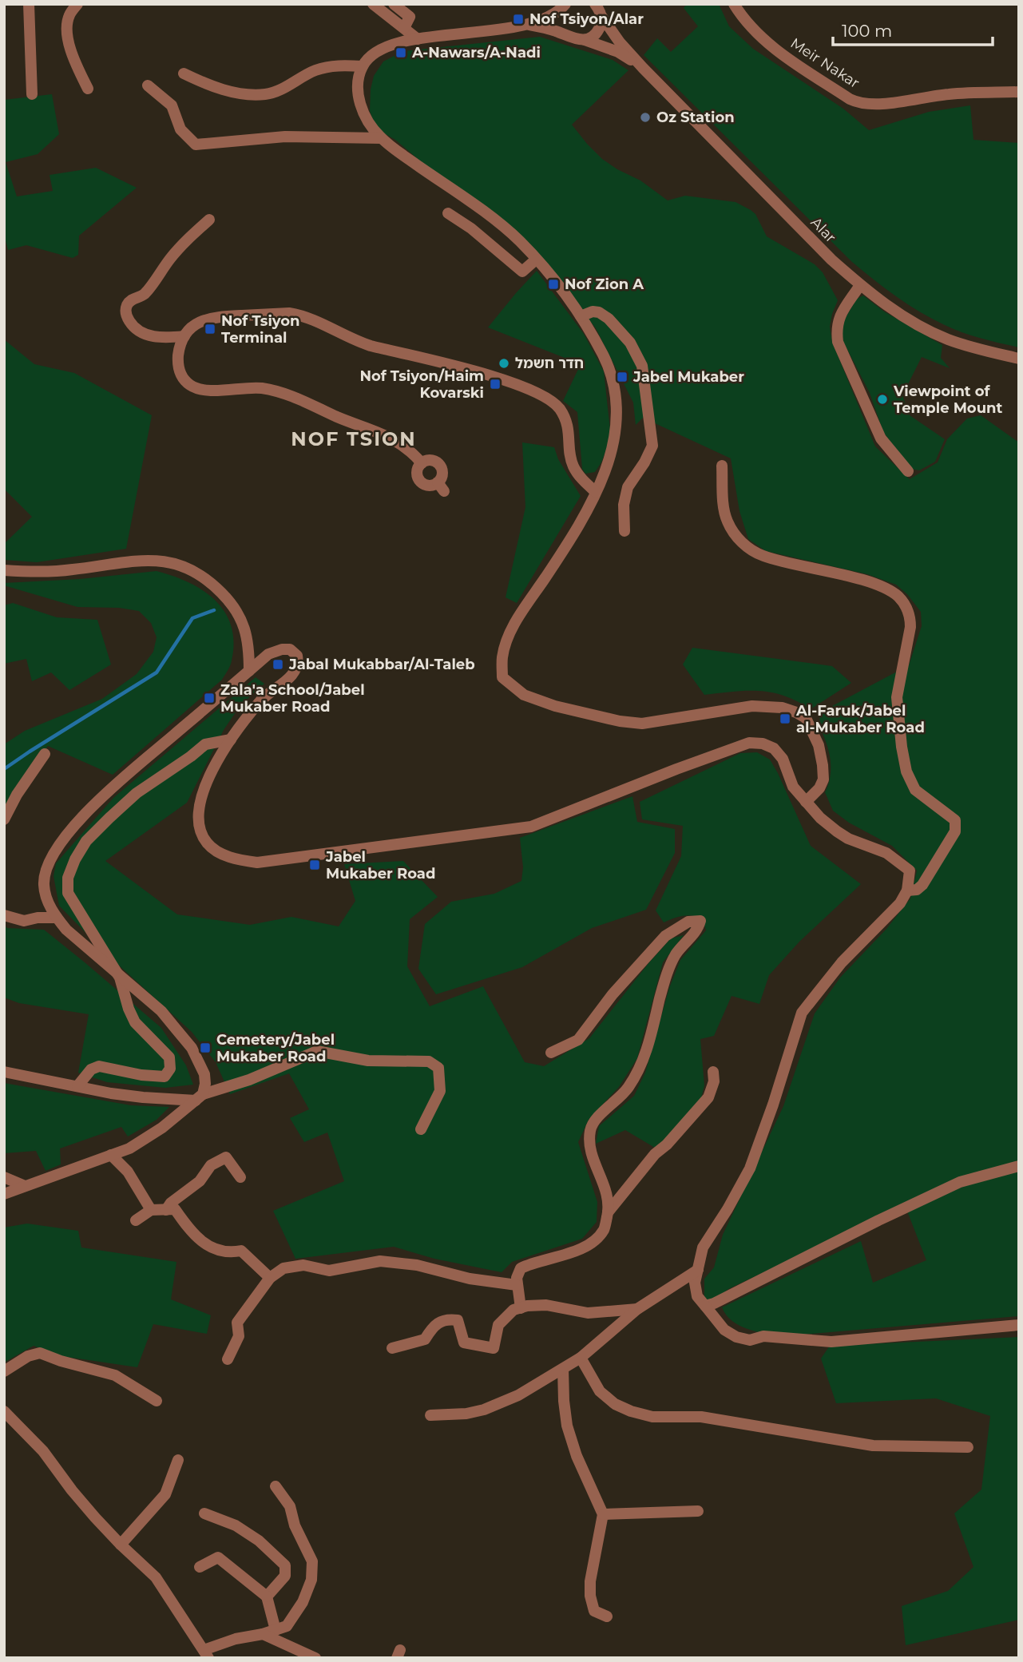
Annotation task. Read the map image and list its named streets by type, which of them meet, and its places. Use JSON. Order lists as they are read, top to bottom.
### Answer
{
  "streets": {
    "street": ["Meir Nakar", "Alar"]
  },
  "districts": ["NOF TSION"],
  "places": {
    "transit": [
      "Nof Tsiyon/Alar",
      "A-Nawars/A-Nadi",
      "Nof Zion A",
      "Nof Tsiyon Terminal",
      "Jabel Mukaber",
      "Nof Tsiyon/Haim Kovarski",
      "Jabal Mukabbar/Al-Taleb",
      "Zala'a School/Jabel Mukaber Road",
      "Al-Faruk/Jabel al-Mukaber Road",
      "Jabel Mukaber Road",
      "Cemetery/Jabel Mukaber Road"
    ],
    "other": ["Oz Station", "חדר חשמל", "Viewpoint of Temple Mount"]
  },
  "scale_bar": "100 m"
}
